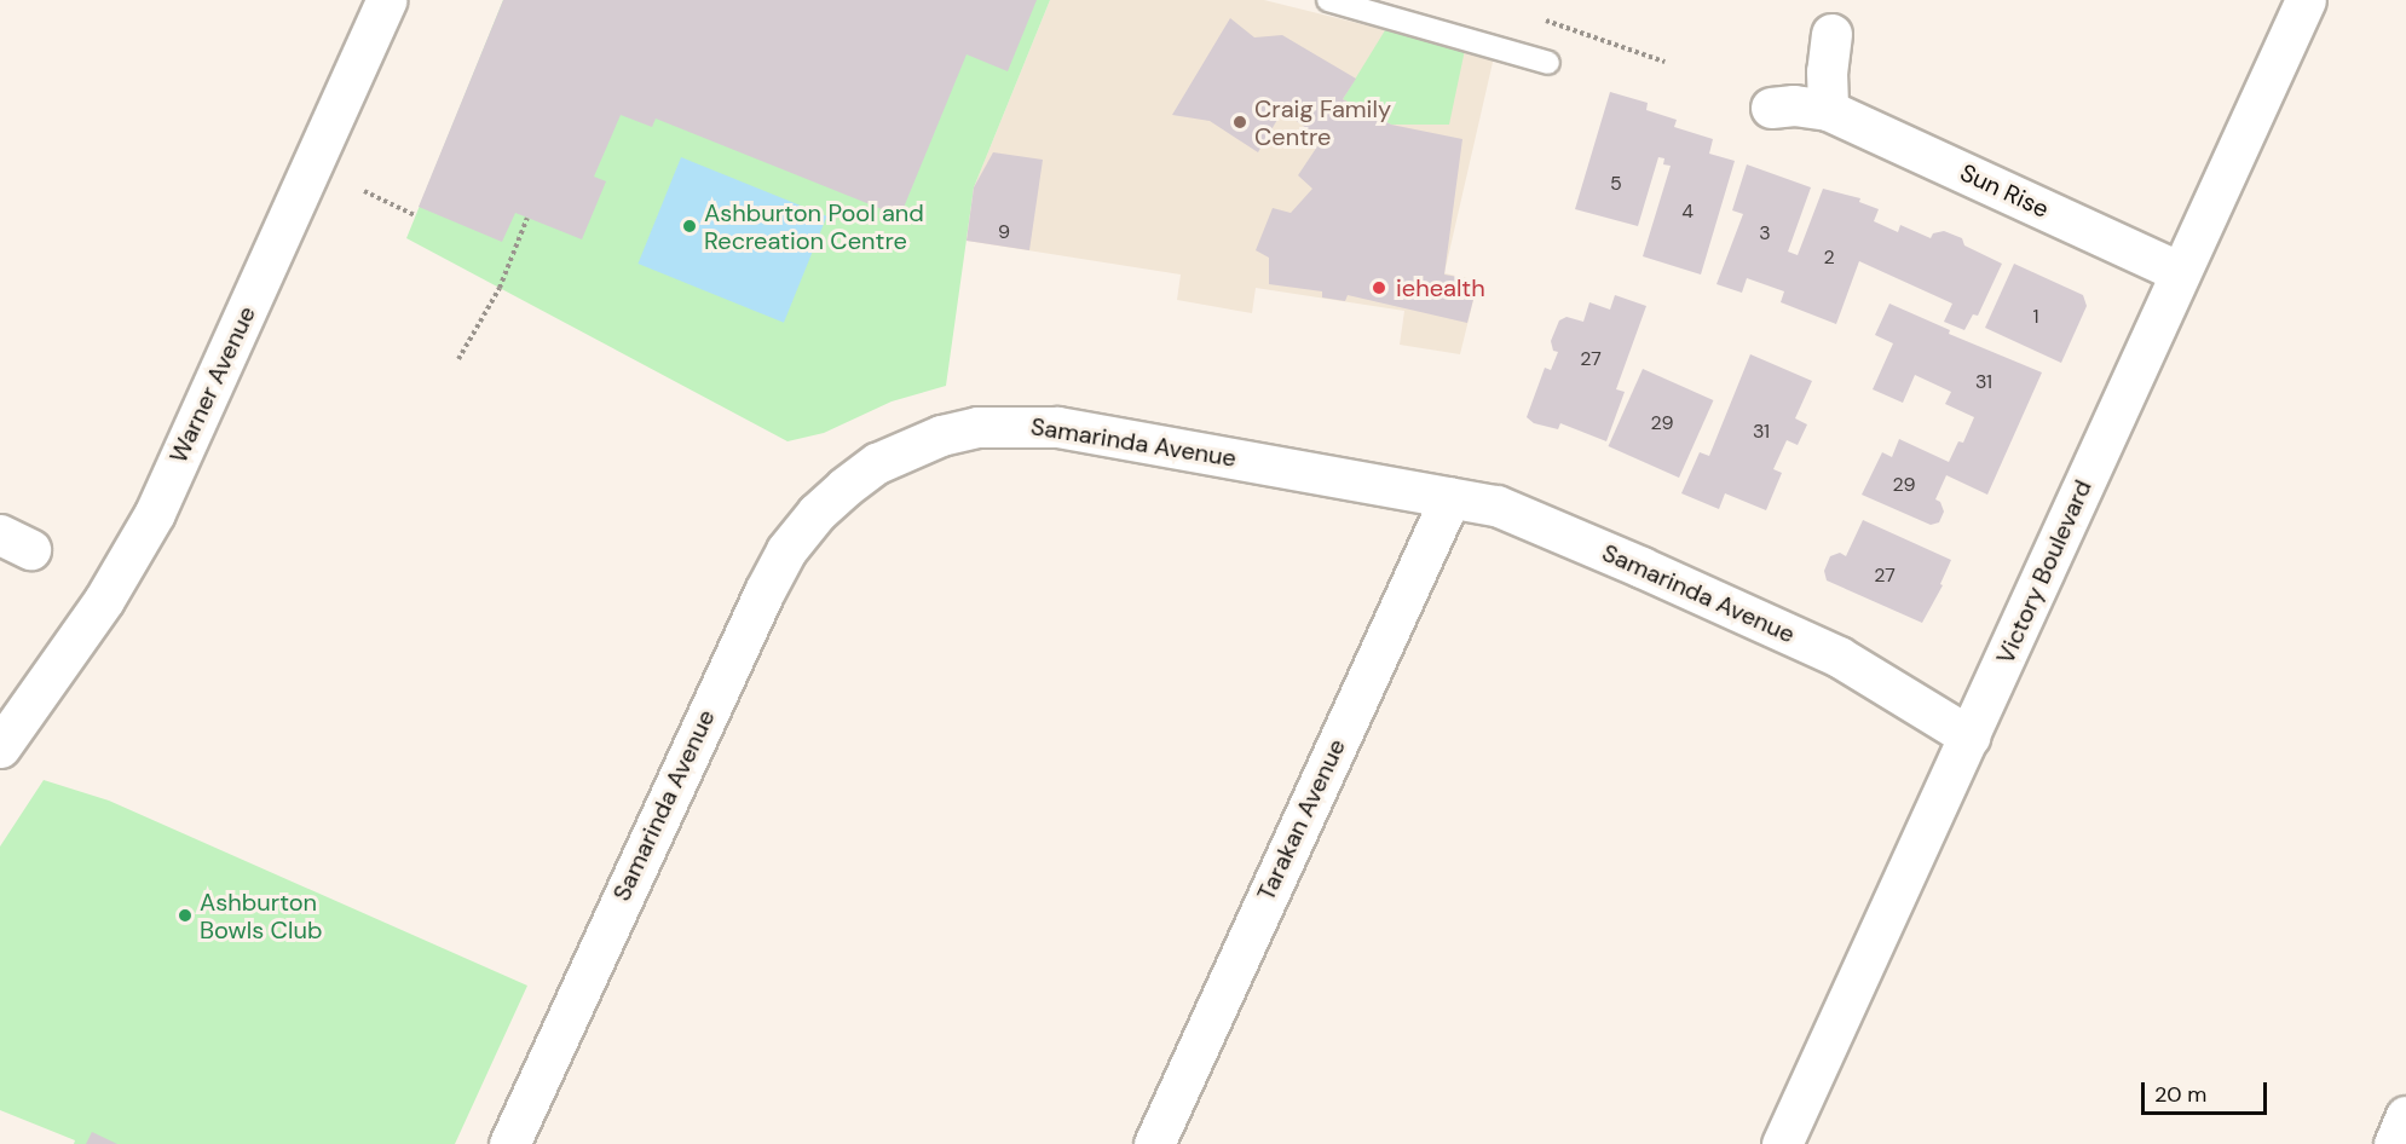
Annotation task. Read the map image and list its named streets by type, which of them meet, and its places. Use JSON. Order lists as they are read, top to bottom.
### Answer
{
  "streets": {
    "street": [
      "Sun Rise",
      "Warner Avenue",
      "Samarinda Avenue",
      "Victory Boulevard",
      "Tarakan Avenue"
    ]
  },
  "crossings": [
    ["Sun Rise", "Victory Boulevard"],
    ["Samarinda Avenue", "Victory Boulevard"],
    ["Samarinda Avenue", "Tarakan Avenue"]
  ],
  "places": [
    "Craig Family Centre",
    "Ashburton Pool and Recreation Centre",
    "iehealth",
    "Ashburton Bowls Club"
  ],
  "house_numbers": [
    "5",
    "4",
    "9",
    "3",
    "2",
    "1",
    "27",
    "31",
    "29",
    "31",
    "29",
    "27"
  ],
  "scale_bar": "20 m"
}
